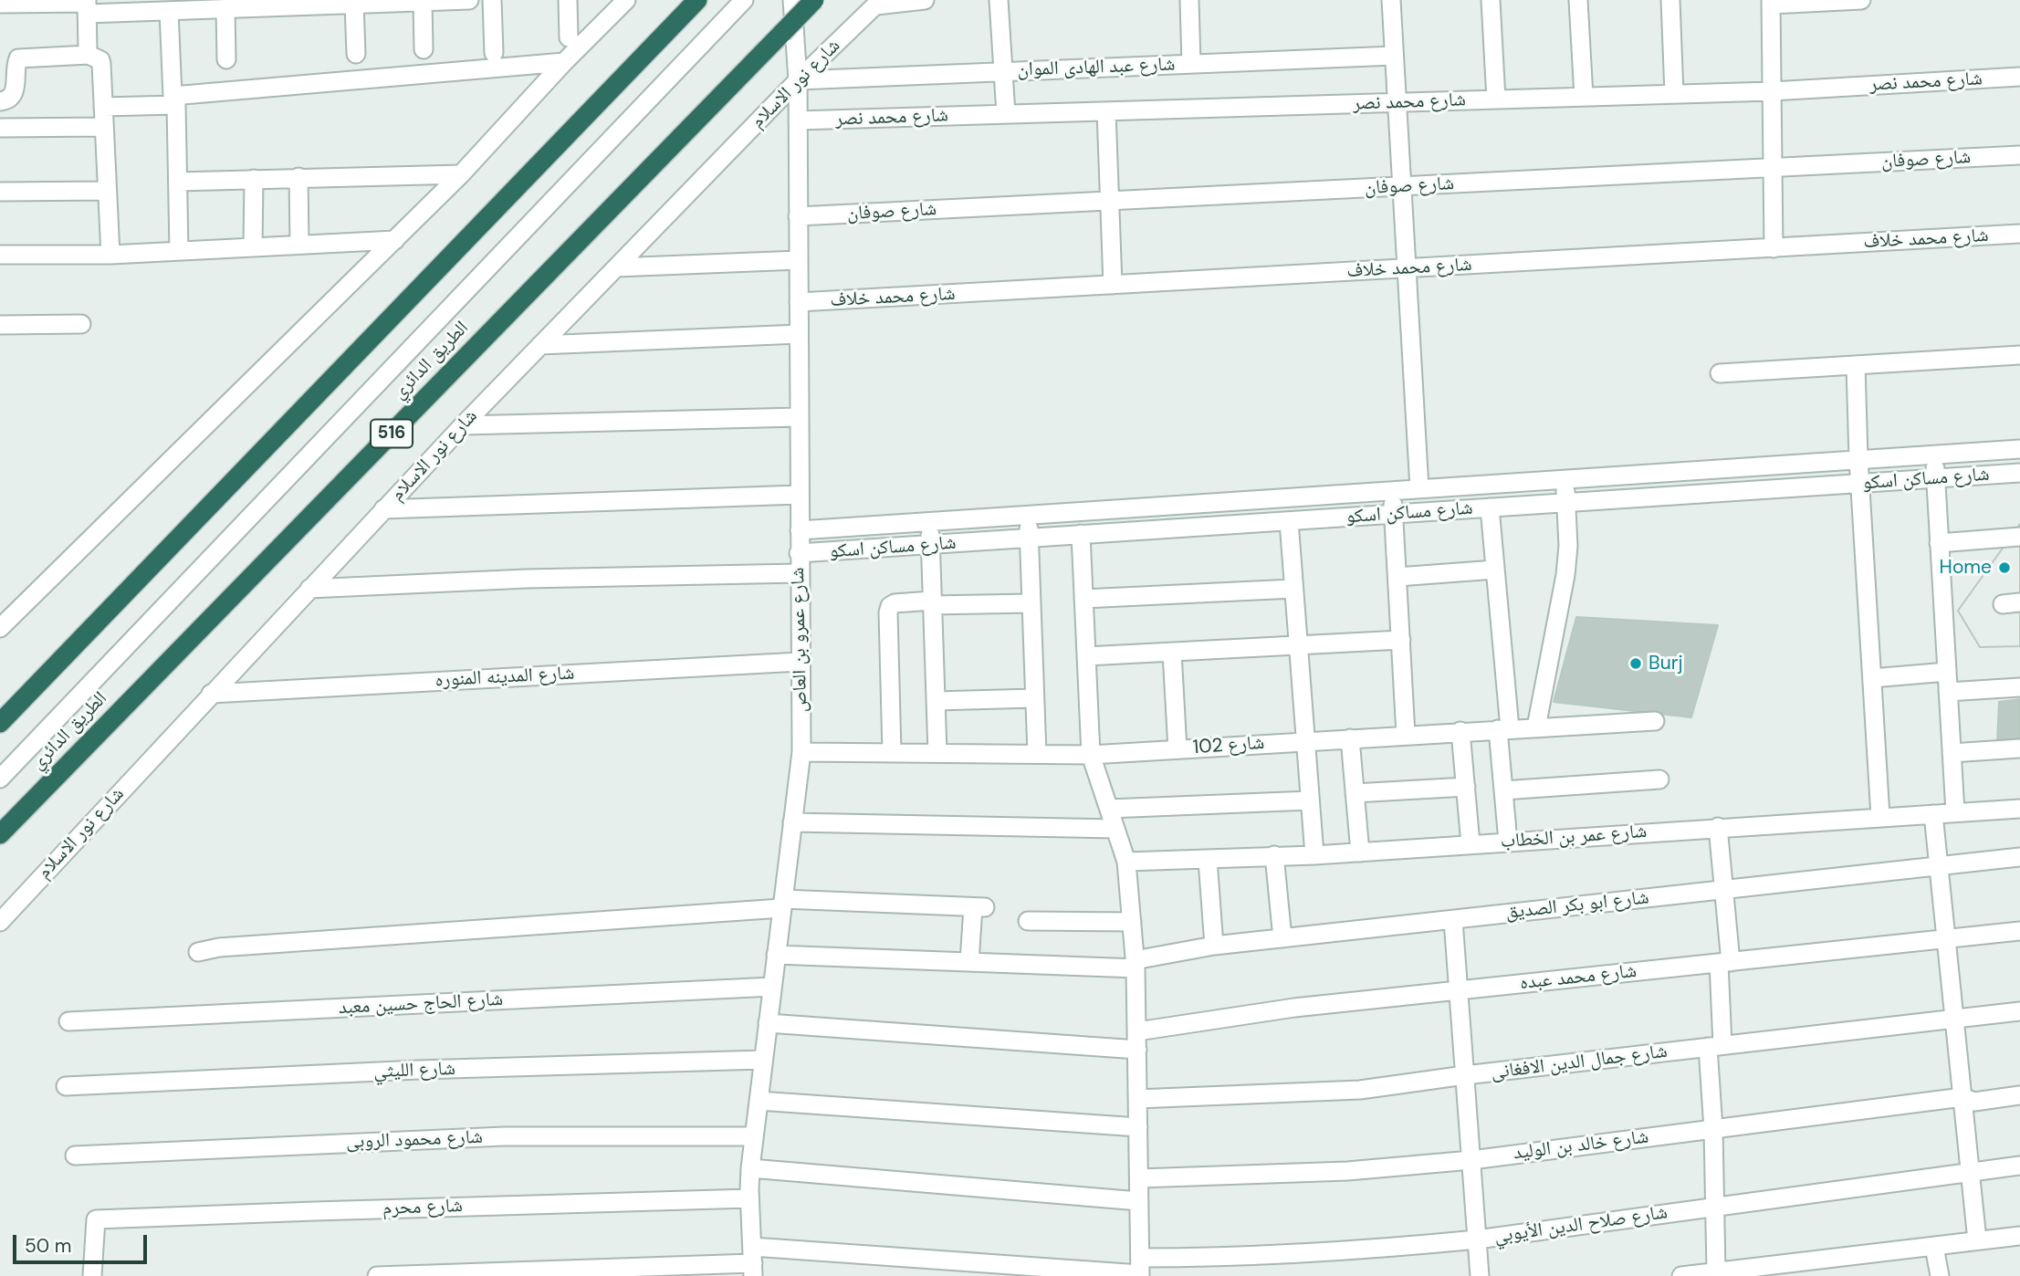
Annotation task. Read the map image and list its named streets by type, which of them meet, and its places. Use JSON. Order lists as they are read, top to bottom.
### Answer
{
  "streets": {
    "highway": ["الطريق الدائري", "516"],
    "street": [
      "شارع عبد الهادى الموان",
      "شارع محمد نصر",
      "شارع نور الاسلام",
      "شارع صوفان",
      "شارع محمد خلاف",
      "شارع مساكن اسكو",
      "شارع عمرو بن العاص",
      "شارع المدينه المنوره",
      "شارع 102",
      "شارع عمر بن الخطاب",
      "شارع ابو بكر الصديق",
      "شارع محمد عبده",
      "شارع الحاج حسين معبد",
      "شارع جمال الدين الافغانى",
      "شارع الليثي",
      "شارع محمود الروبى",
      "شارع خالد بن الوليد",
      "شارع محرم",
      "شارع صلاح الدين الأيوبي"
    ]
  },
  "crossings": [
    ["شارع عبد الهادى الموان", "شارع نور الاسلام"],
    ["شارع عبد الهادى الموان", "شارع عمرو بن العاص"],
    ["شارع محمد نصر", "شارع عمرو بن العاص"],
    ["شارع نور الاسلام", "شارع عمرو بن العاص"],
    ["شارع نور الاسلام", "شارع المدينه المنوره"],
    ["شارع صوفان", "شارع عمرو بن العاص"],
    ["شارع محمد خلاف", "شارع عمرو بن العاص"],
    ["شارع مساكن اسكو", "شارع عمرو بن العاص"],
    ["شارع عمرو بن العاص", "شارع المدينه المنوره"],
    ["شارع عمرو بن العاص", "شارع 102"],
    ["شارع عمرو بن العاص", "شارع ابو بكر الصديق"],
    ["شارع عمرو بن العاص", "شارع الحاج حسين معبد"],
    ["شارع عمرو بن العاص", "شارع الليثي"],
    ["شارع عمرو بن العاص", "شارع محمود الروبى"],
    ["شارع عمرو بن العاص", "شارع محرم"],
    ["شارع عمرو بن العاص", "شارع صلاح الدين الأيوبي"]
  ],
  "places": ["Home", "Burj"],
  "scale_bar": "50 m"
}
